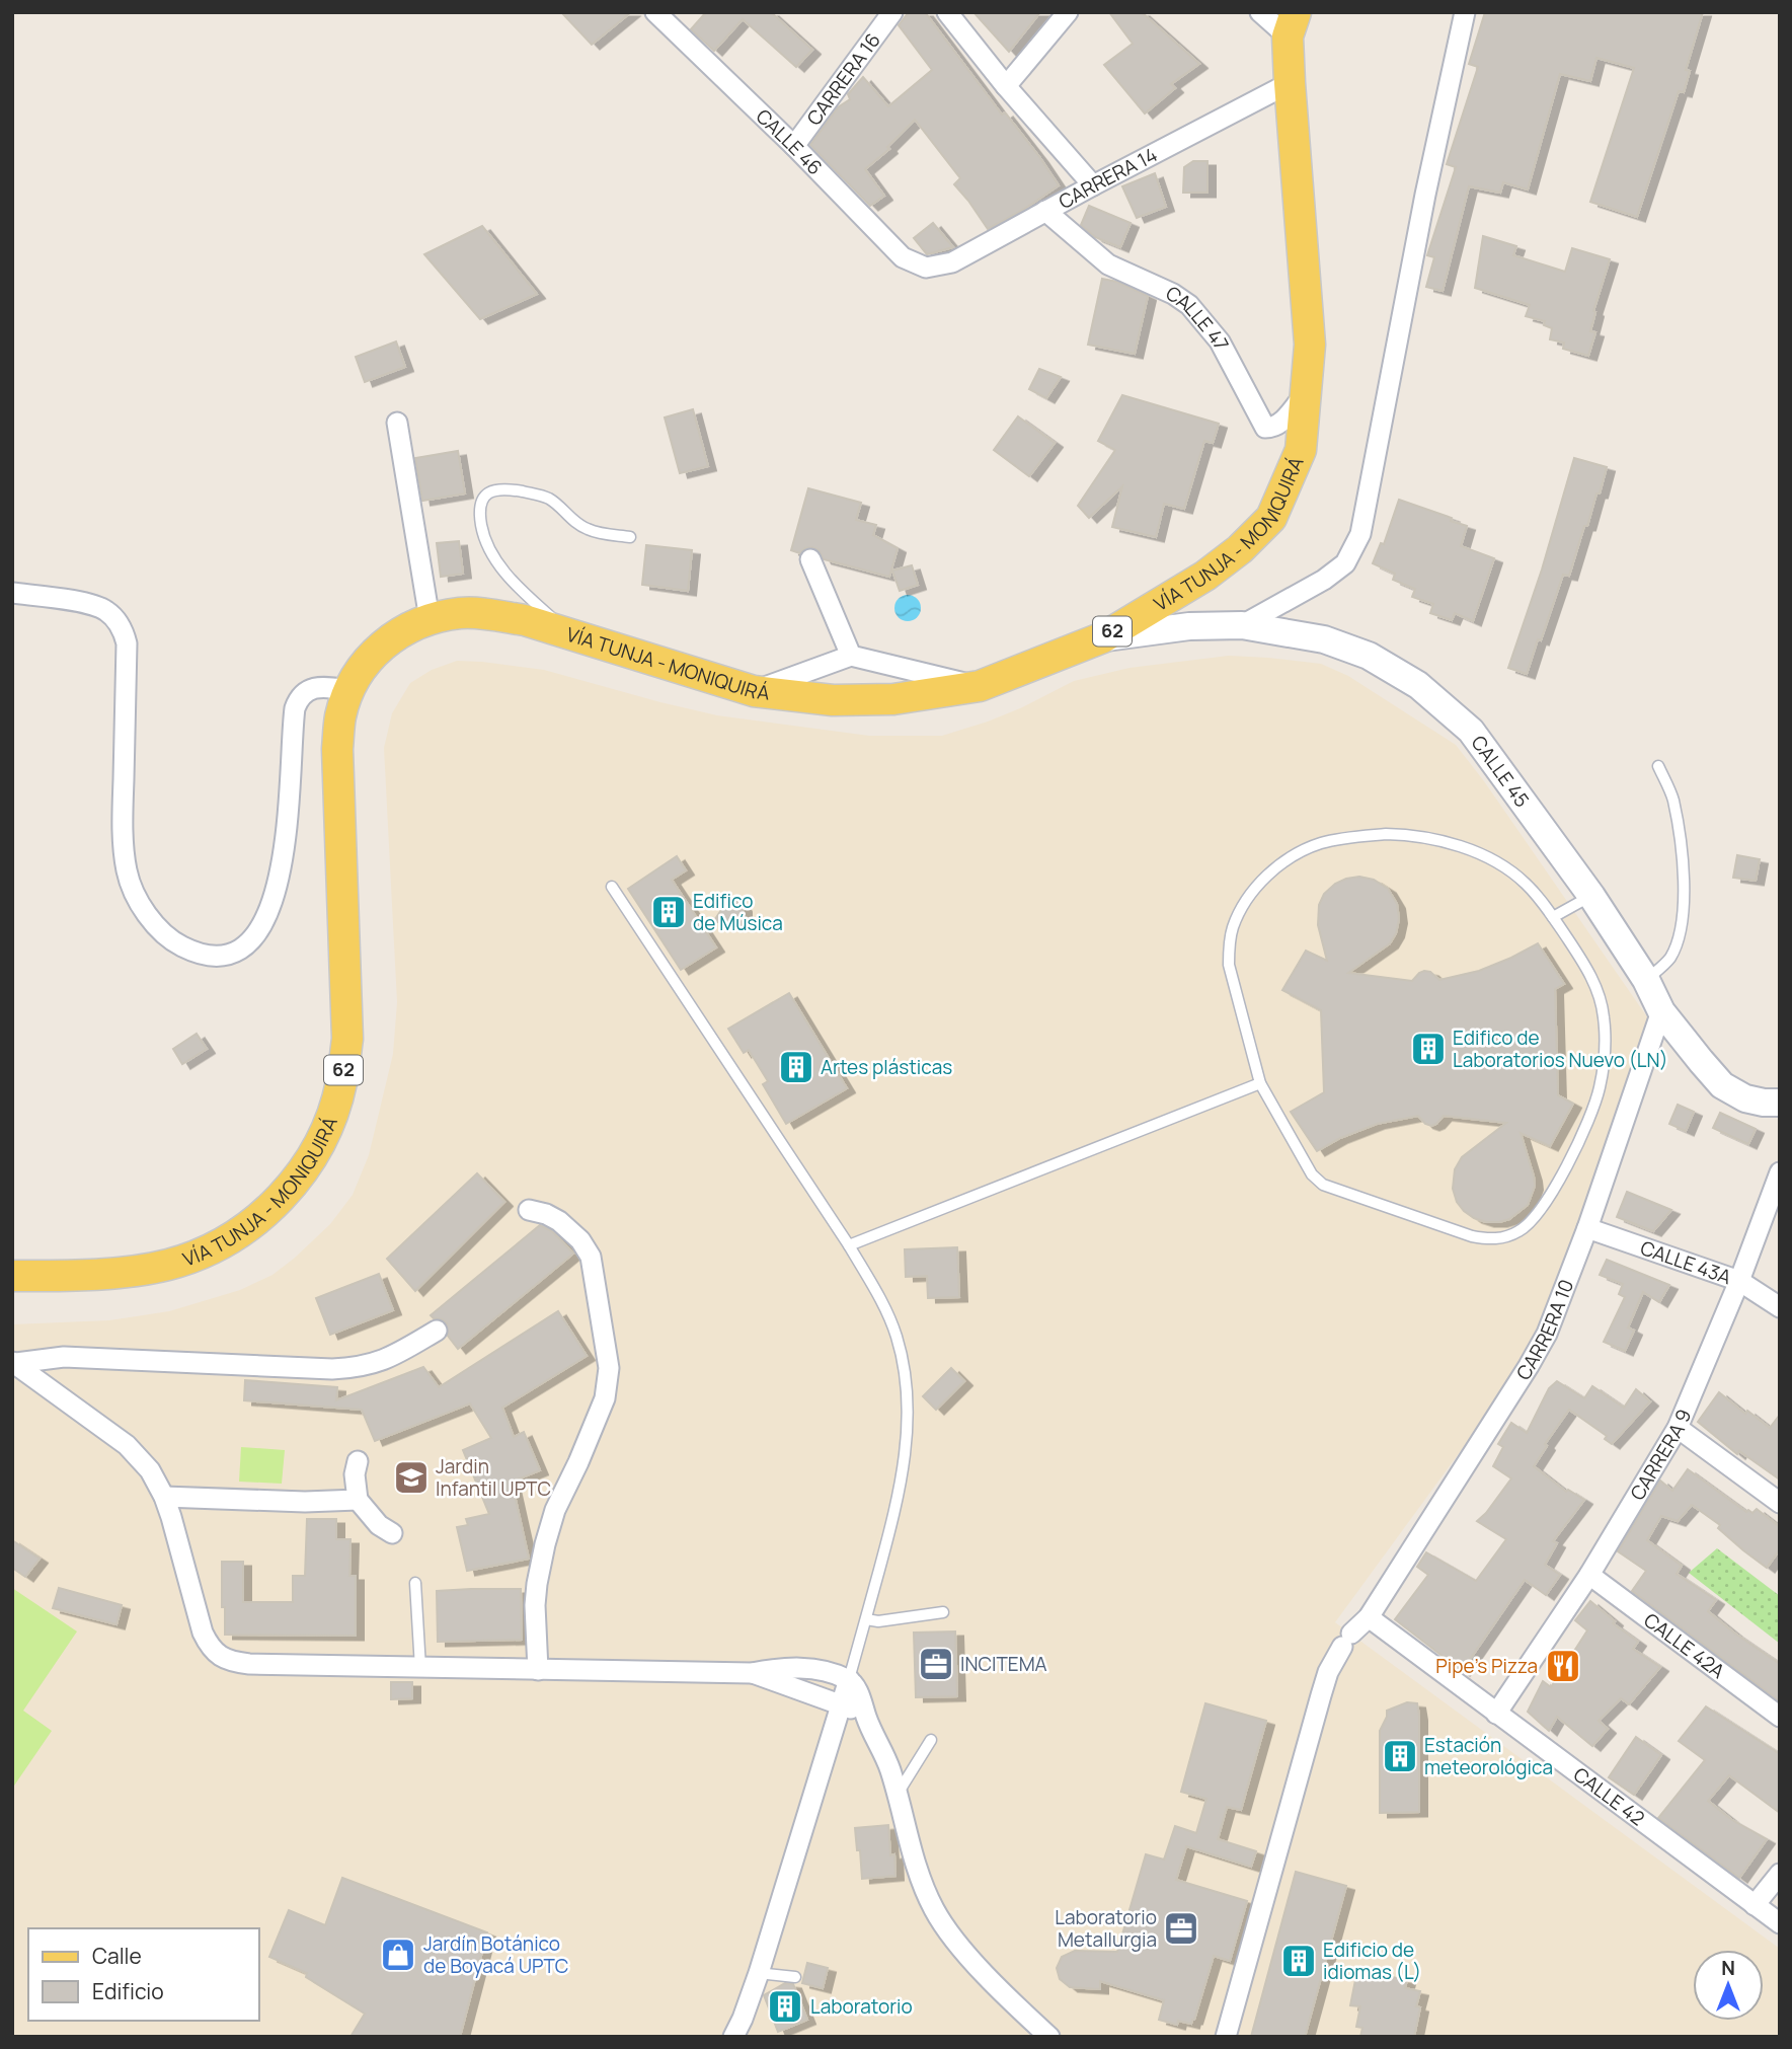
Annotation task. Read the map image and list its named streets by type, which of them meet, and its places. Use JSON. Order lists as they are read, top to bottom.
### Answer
{
  "streets": {
    "main road": ["VÍA TUNJA - MONIQUIRÁ", "62"],
    "street": [
      "CARRERA 16",
      "CALLE 46",
      "CARRERA 14",
      "CALLE 47",
      "CALLE 45",
      "CALLE 43A",
      "CARRERA 10",
      "CARRERA 9",
      "CALLE 42A",
      "CALLE 42"
    ]
  },
  "crossings": [
    ["CARRERA 16", "CALLE 46"],
    ["CALLE 46", "CARRERA 14"],
    ["CARRERA 14", "CALLE 47"],
    ["CARRERA 14", "VÍA TUNJA - MONIQUIRÁ"],
    ["CALLE 47", "VÍA TUNJA - MONIQUIRÁ"],
    ["VÍA TUNJA - MONIQUIRÁ", "CALLE 45"],
    ["CALLE 45", "CARRERA 10"],
    ["CALLE 43A", "CARRERA 10"],
    ["CALLE 43A", "CARRERA 9"],
    ["CARRERA 10", "CALLE 42"],
    ["CARRERA 9", "CALLE 42A"],
    ["CARRERA 9", "CALLE 42"]
  ],
  "places": {
    "building": [
      "Edifico de Música",
      "Edifico de Laboratorios Nuevo (LN)",
      "Artes plásticas",
      "Estación meteorológica",
      "Edificio de idiomas (L)",
      "Laboratorio"
    ],
    "school or university": ["Jardin Infantil UPTC"],
    "office": ["INCITEMA", "Laboratorio Metallurgia"],
    "restaurant": ["Pipe's Pizza"],
    "shop": ["Jardín Botánico de Boyacá UPTC"]
  },
  "legend": ["Calle", "Edificio"],
  "north": "top"
}
